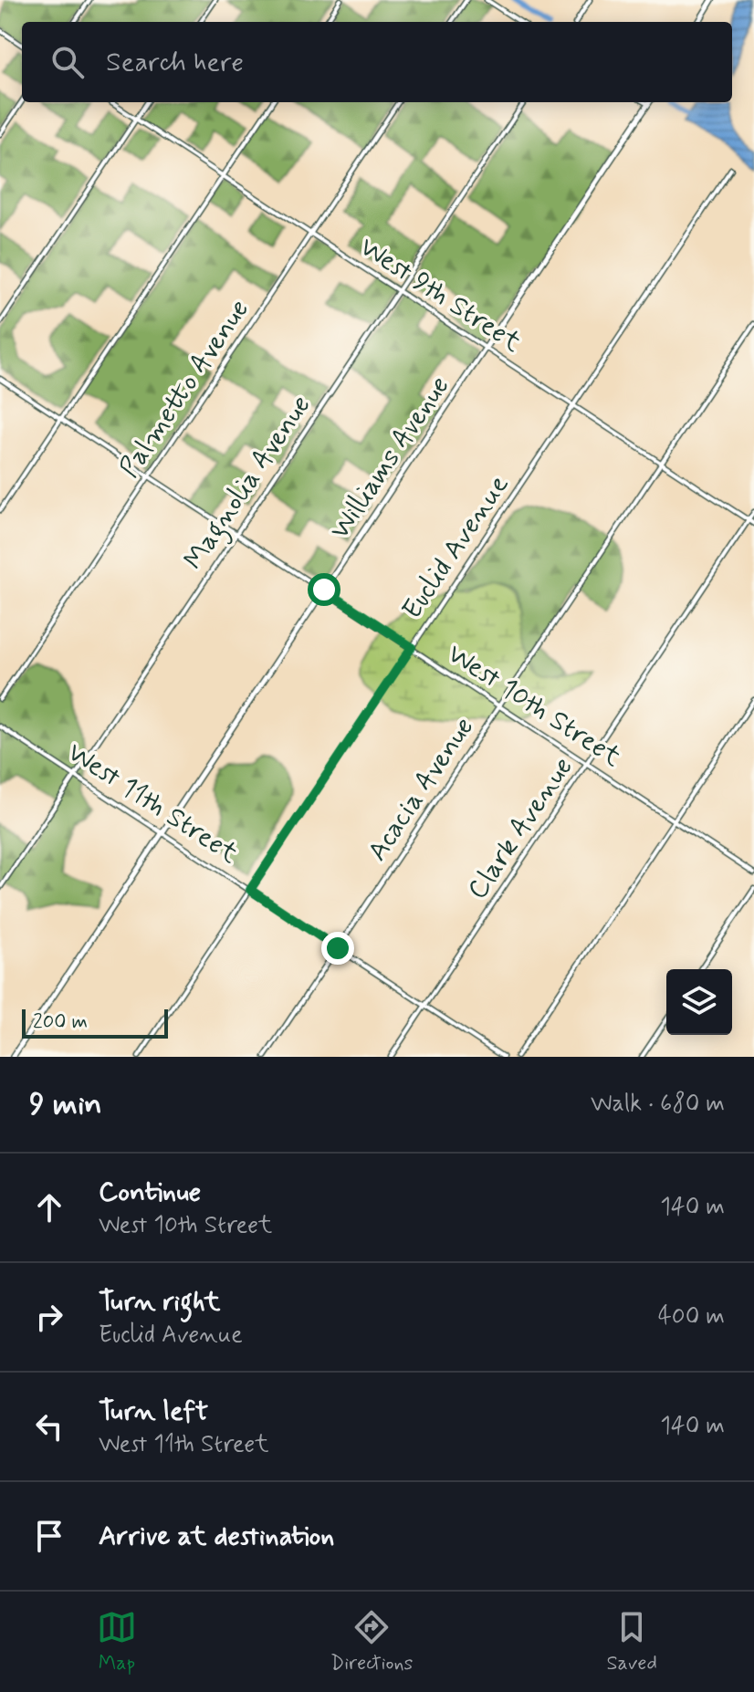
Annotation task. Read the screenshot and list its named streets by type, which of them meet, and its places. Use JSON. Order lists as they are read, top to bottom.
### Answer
{
  "streets": {
    "street": [
      "West 9th Street",
      "Palmetto Avenue",
      "Williams Avenue",
      "Magnolia Avenue",
      "Euclid Avenue",
      "West 10th Street",
      "Acacia Avenue",
      "West 11th Street",
      "Clark Avenue"
    ]
  },
  "crossings": [
    ["West 9th Street", "Palmetto Avenue"],
    ["West 9th Street", "Williams Avenue"],
    ["West 9th Street", "Magnolia Avenue"],
    ["West 9th Street", "Euclid Avenue"],
    ["West 9th Street", "Acacia Avenue"],
    ["West 9th Street", "Clark Avenue"],
    ["Palmetto Avenue", "West 10th Street"],
    ["Williams Avenue", "West 10th Street"],
    ["Williams Avenue", "West 11th Street"],
    ["Magnolia Avenue", "West 10th Street"],
    ["Magnolia Avenue", "West 11th Street"],
    ["Euclid Avenue", "West 10th Street"],
    ["Euclid Avenue", "West 11th Street"],
    ["West 10th Street", "Acacia Avenue"],
    ["West 10th Street", "Clark Avenue"],
    ["Acacia Avenue", "West 11th Street"],
    ["West 11th Street", "Clark Avenue"]
  ],
  "scale_bar": "200 m",
  "page": {
    "search": "Search here",
    "scale": "200 m",
    "heading": ["9 min", "Walk · 680 m"],
    "list": [
      ["Continue", "West 10th Street", "140 m"],
      ["Turn right", "Euclid Avenue", "400 m"],
      ["Turn left", "West 11th Street", "140 m"],
      "Arrive at destination"
    ],
    "nav": ["Map", "Directions", "Saved"]
  }
}
